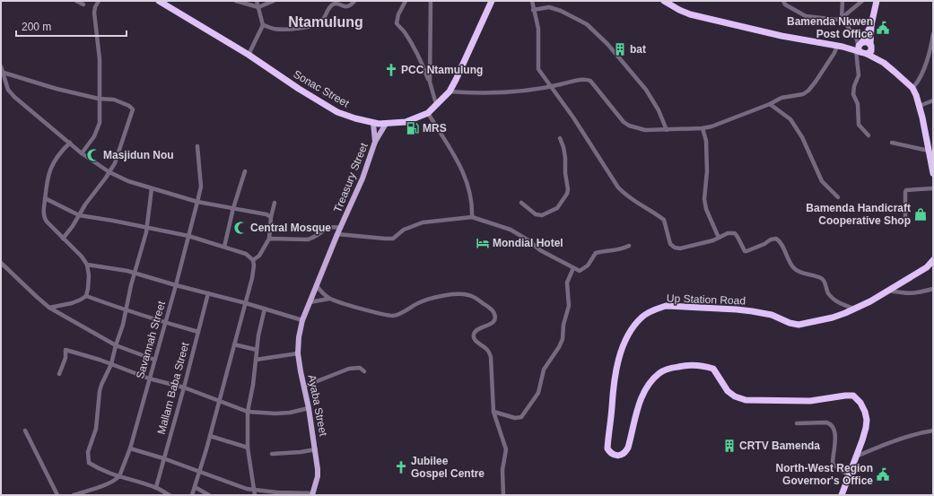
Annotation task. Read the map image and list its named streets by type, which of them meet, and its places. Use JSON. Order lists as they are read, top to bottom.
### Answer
{
  "streets": {
    "highway": ["Sonac Street", "Up Station Road"],
    "main road": ["Treasury Street", "Ayaba Street"],
    "street": ["Savannah Street", "Mallam Baba Street"]
  },
  "crossings": [
    ["Sonac Street", "Treasury Street"],
    ["Treasury Street", "Ayaba Street"]
  ],
  "districts": ["Ntamulung"],
  "places": {
    "public building": ["Bamenda Nkwen Post Office", "North-West Region Governor's Office"],
    "building": ["bat", "CRTV Bamenda"],
    "church": ["PCC Ntamulung", "Jubilee Gospel Centre"],
    "fuel station": ["MRS"],
    "mosque": ["Masjidun Nou", "Central Mosque"],
    "shop": ["Bamenda Handicraft Cooperative Shop"],
    "hotel": ["Mondial Hotel"]
  },
  "scale_bar": "200 m"
}
